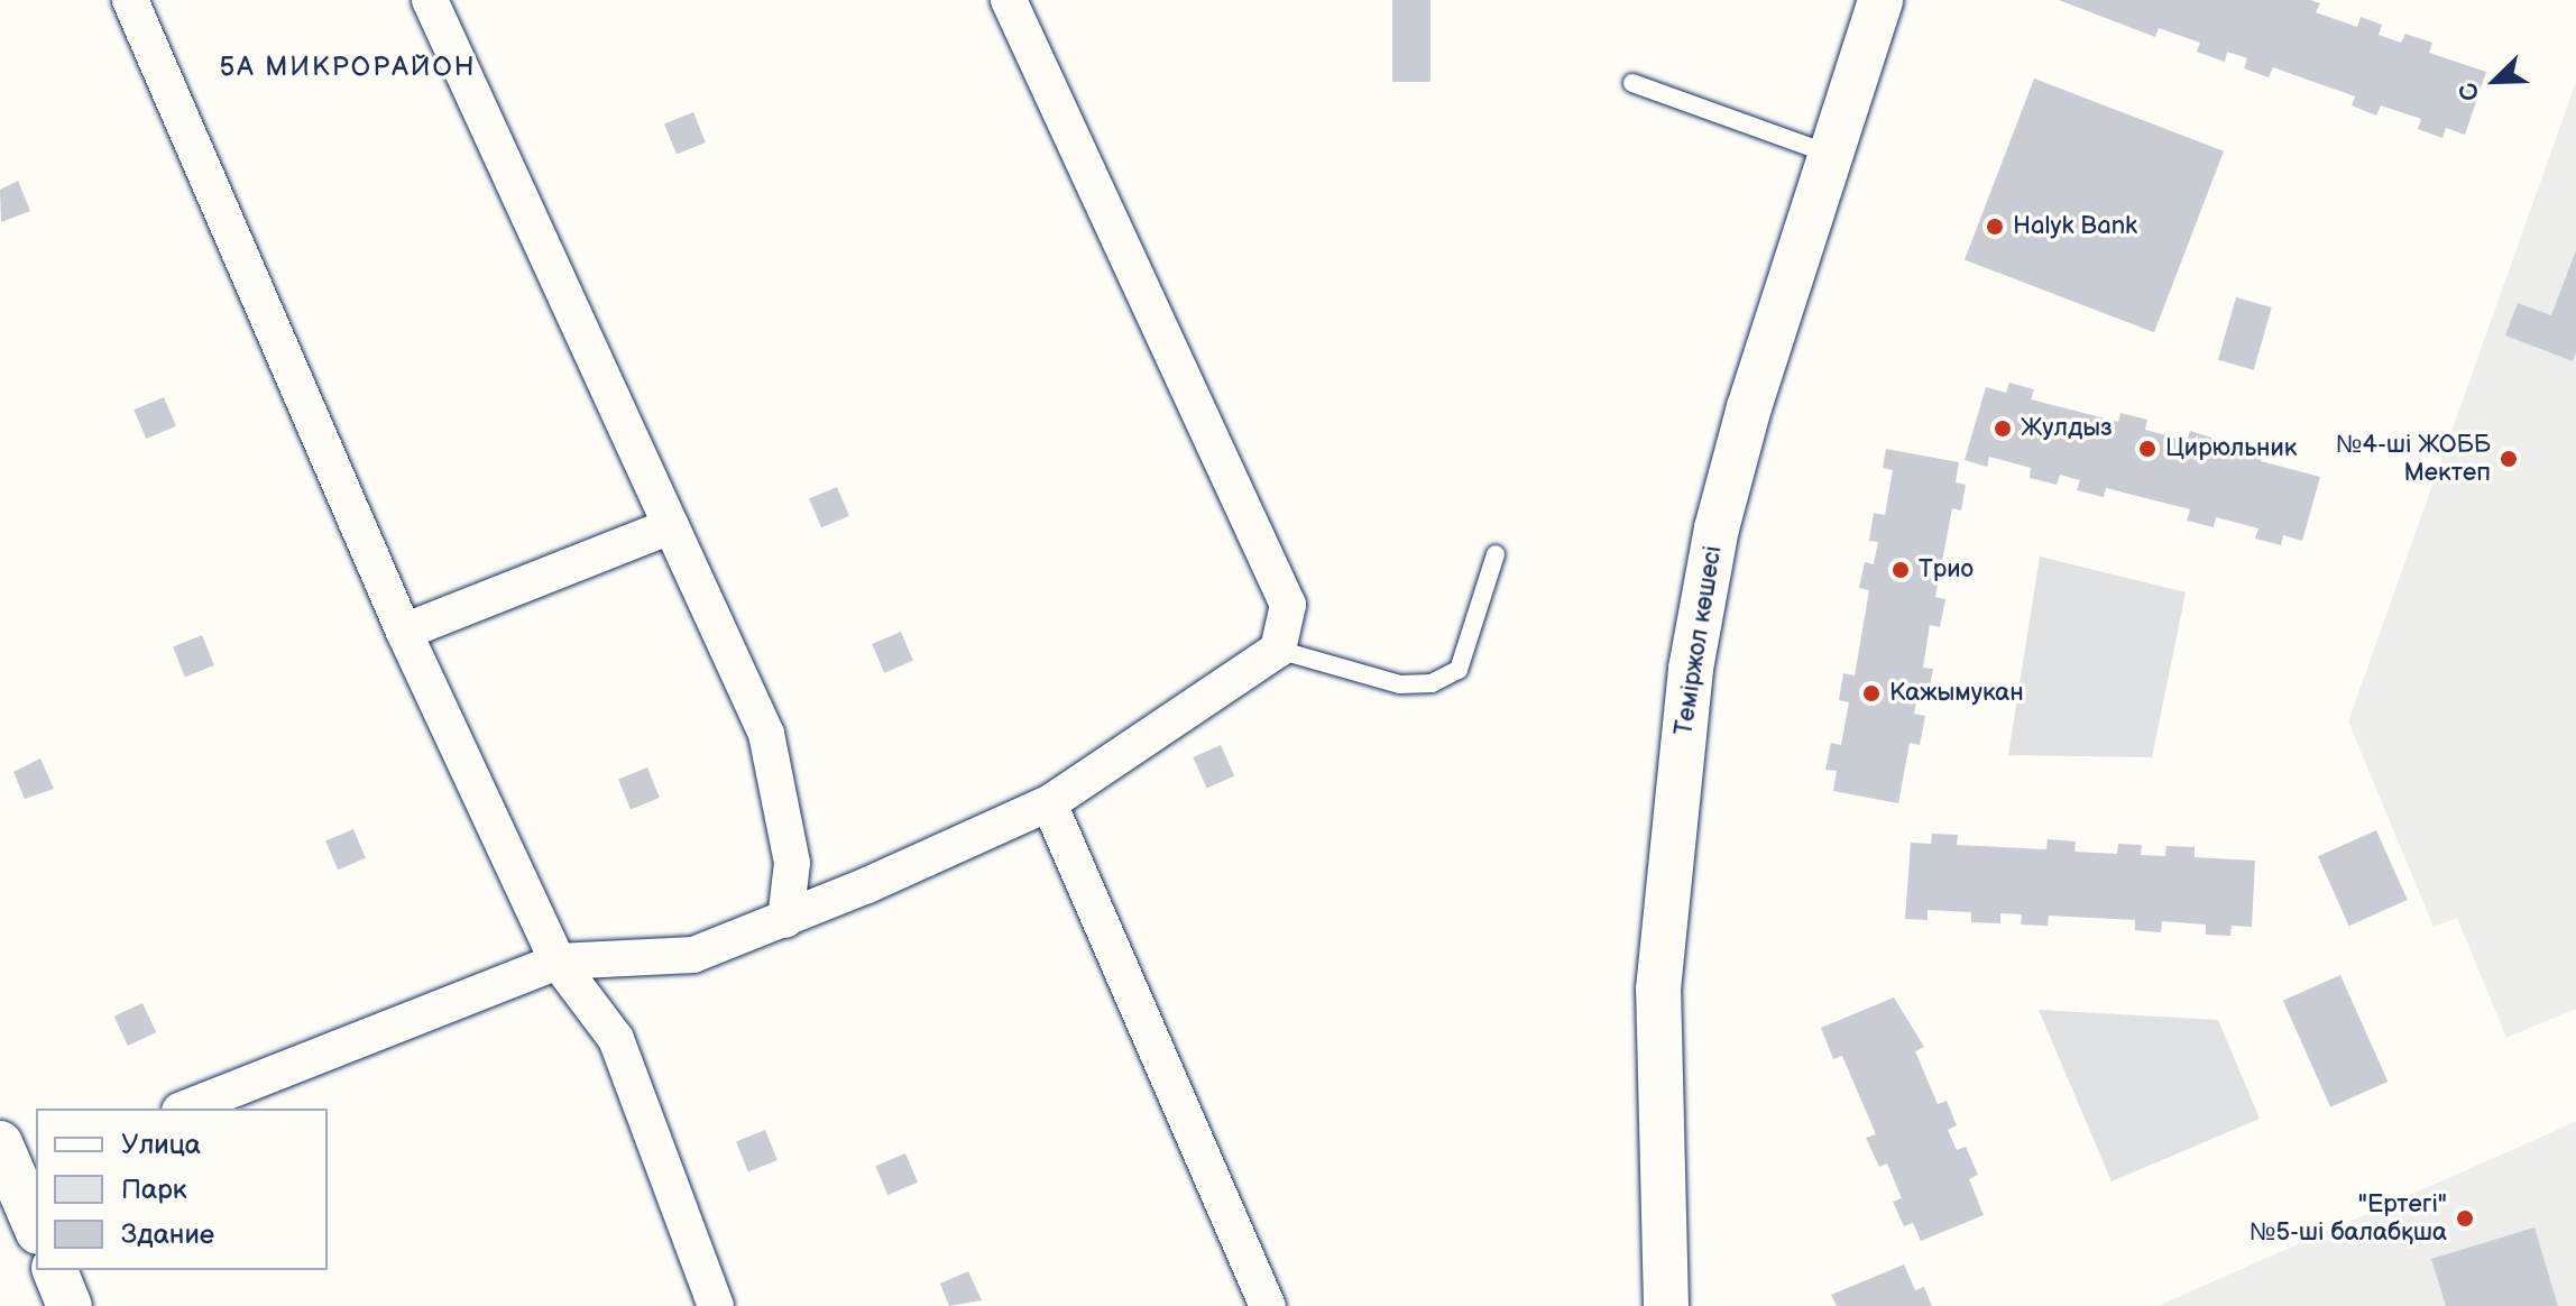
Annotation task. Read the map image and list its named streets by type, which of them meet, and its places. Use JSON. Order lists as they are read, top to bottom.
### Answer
{
  "streets": {
    "street": ["Теміржол көшесі"]
  },
  "districts": ["5А МИКРОРАЙОН"],
  "places": [
    "Halyk Bank",
    "Жулдыз",
    "Цирюльник",
    "№4-ші ЖОББ Мектеп",
    "Трио",
    "Кажымукан",
    "\"Ертегі\" №5-ші балабқша"
  ],
  "legend": ["Улица", "Парк", "Здание"],
  "north": "bottom left"
}
